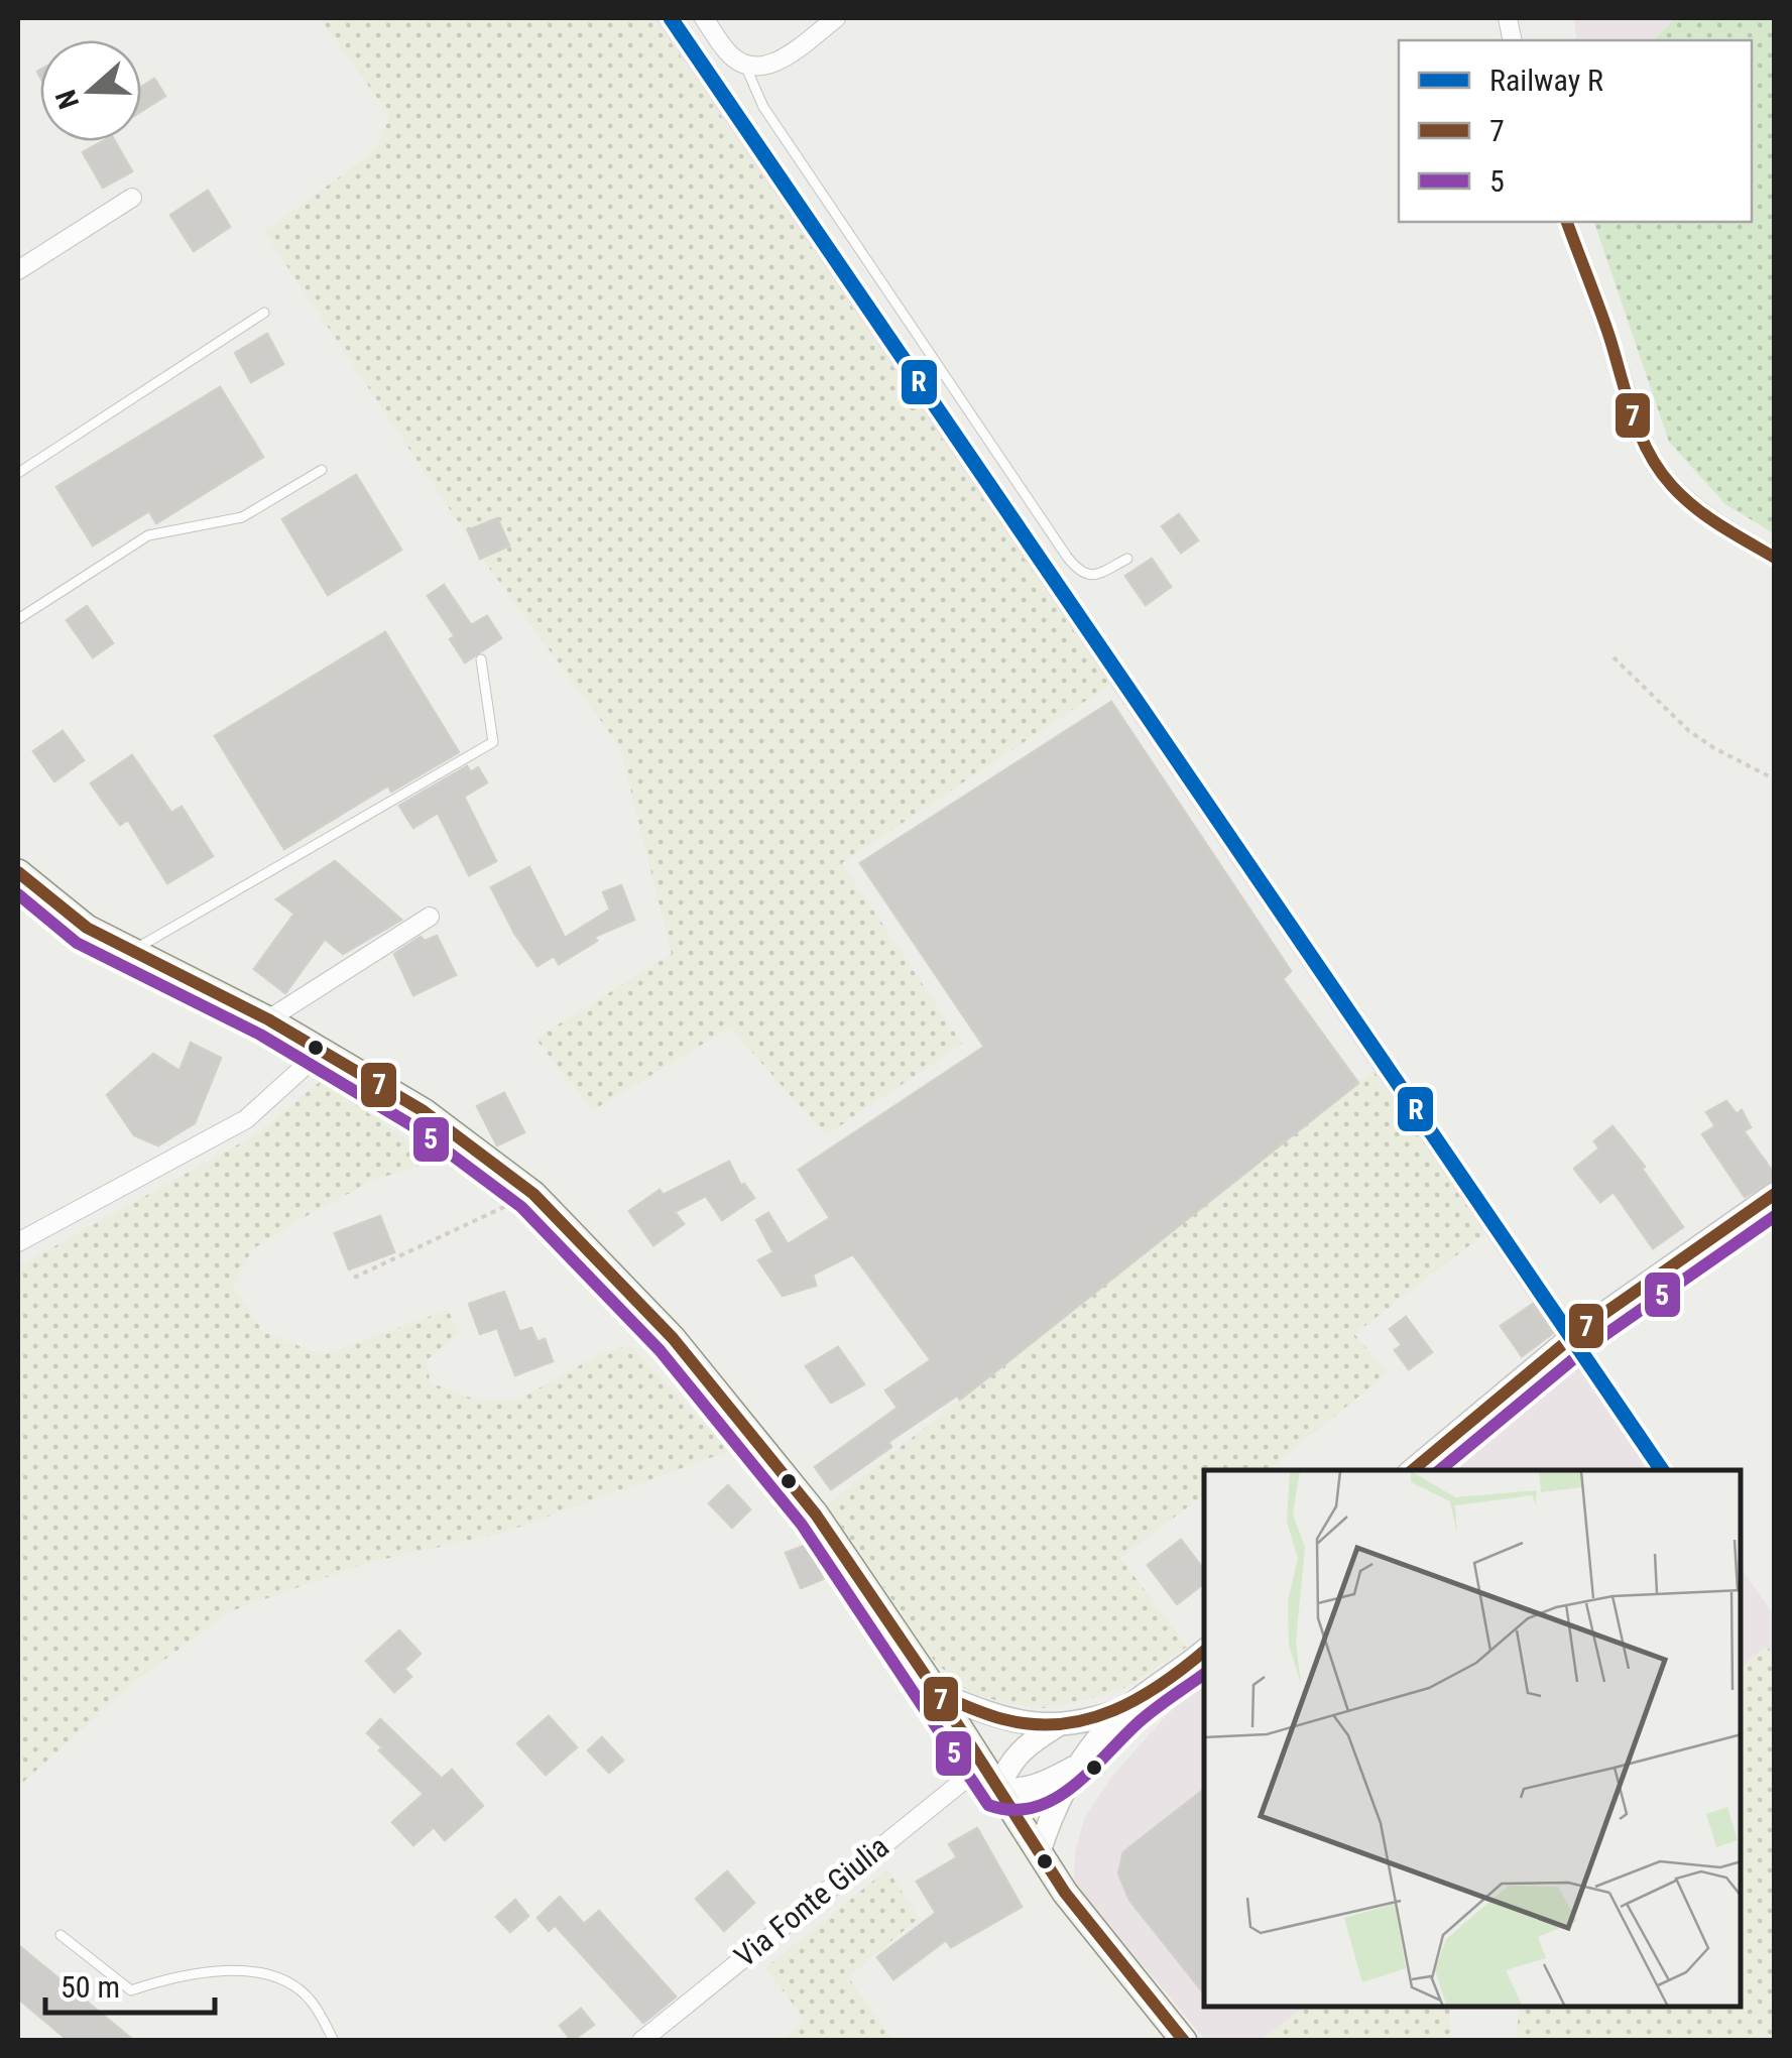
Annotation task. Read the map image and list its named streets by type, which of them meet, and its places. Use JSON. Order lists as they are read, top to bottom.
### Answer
{
  "streets": {
    "street": ["Via Fonte Giulia"]
  },
  "lines": ["rail line R", "transit line 7", "transit line 5"],
  "legend": ["Railway R", "7", "5"],
  "scale_bar": "50 m",
  "north": "left"
}
